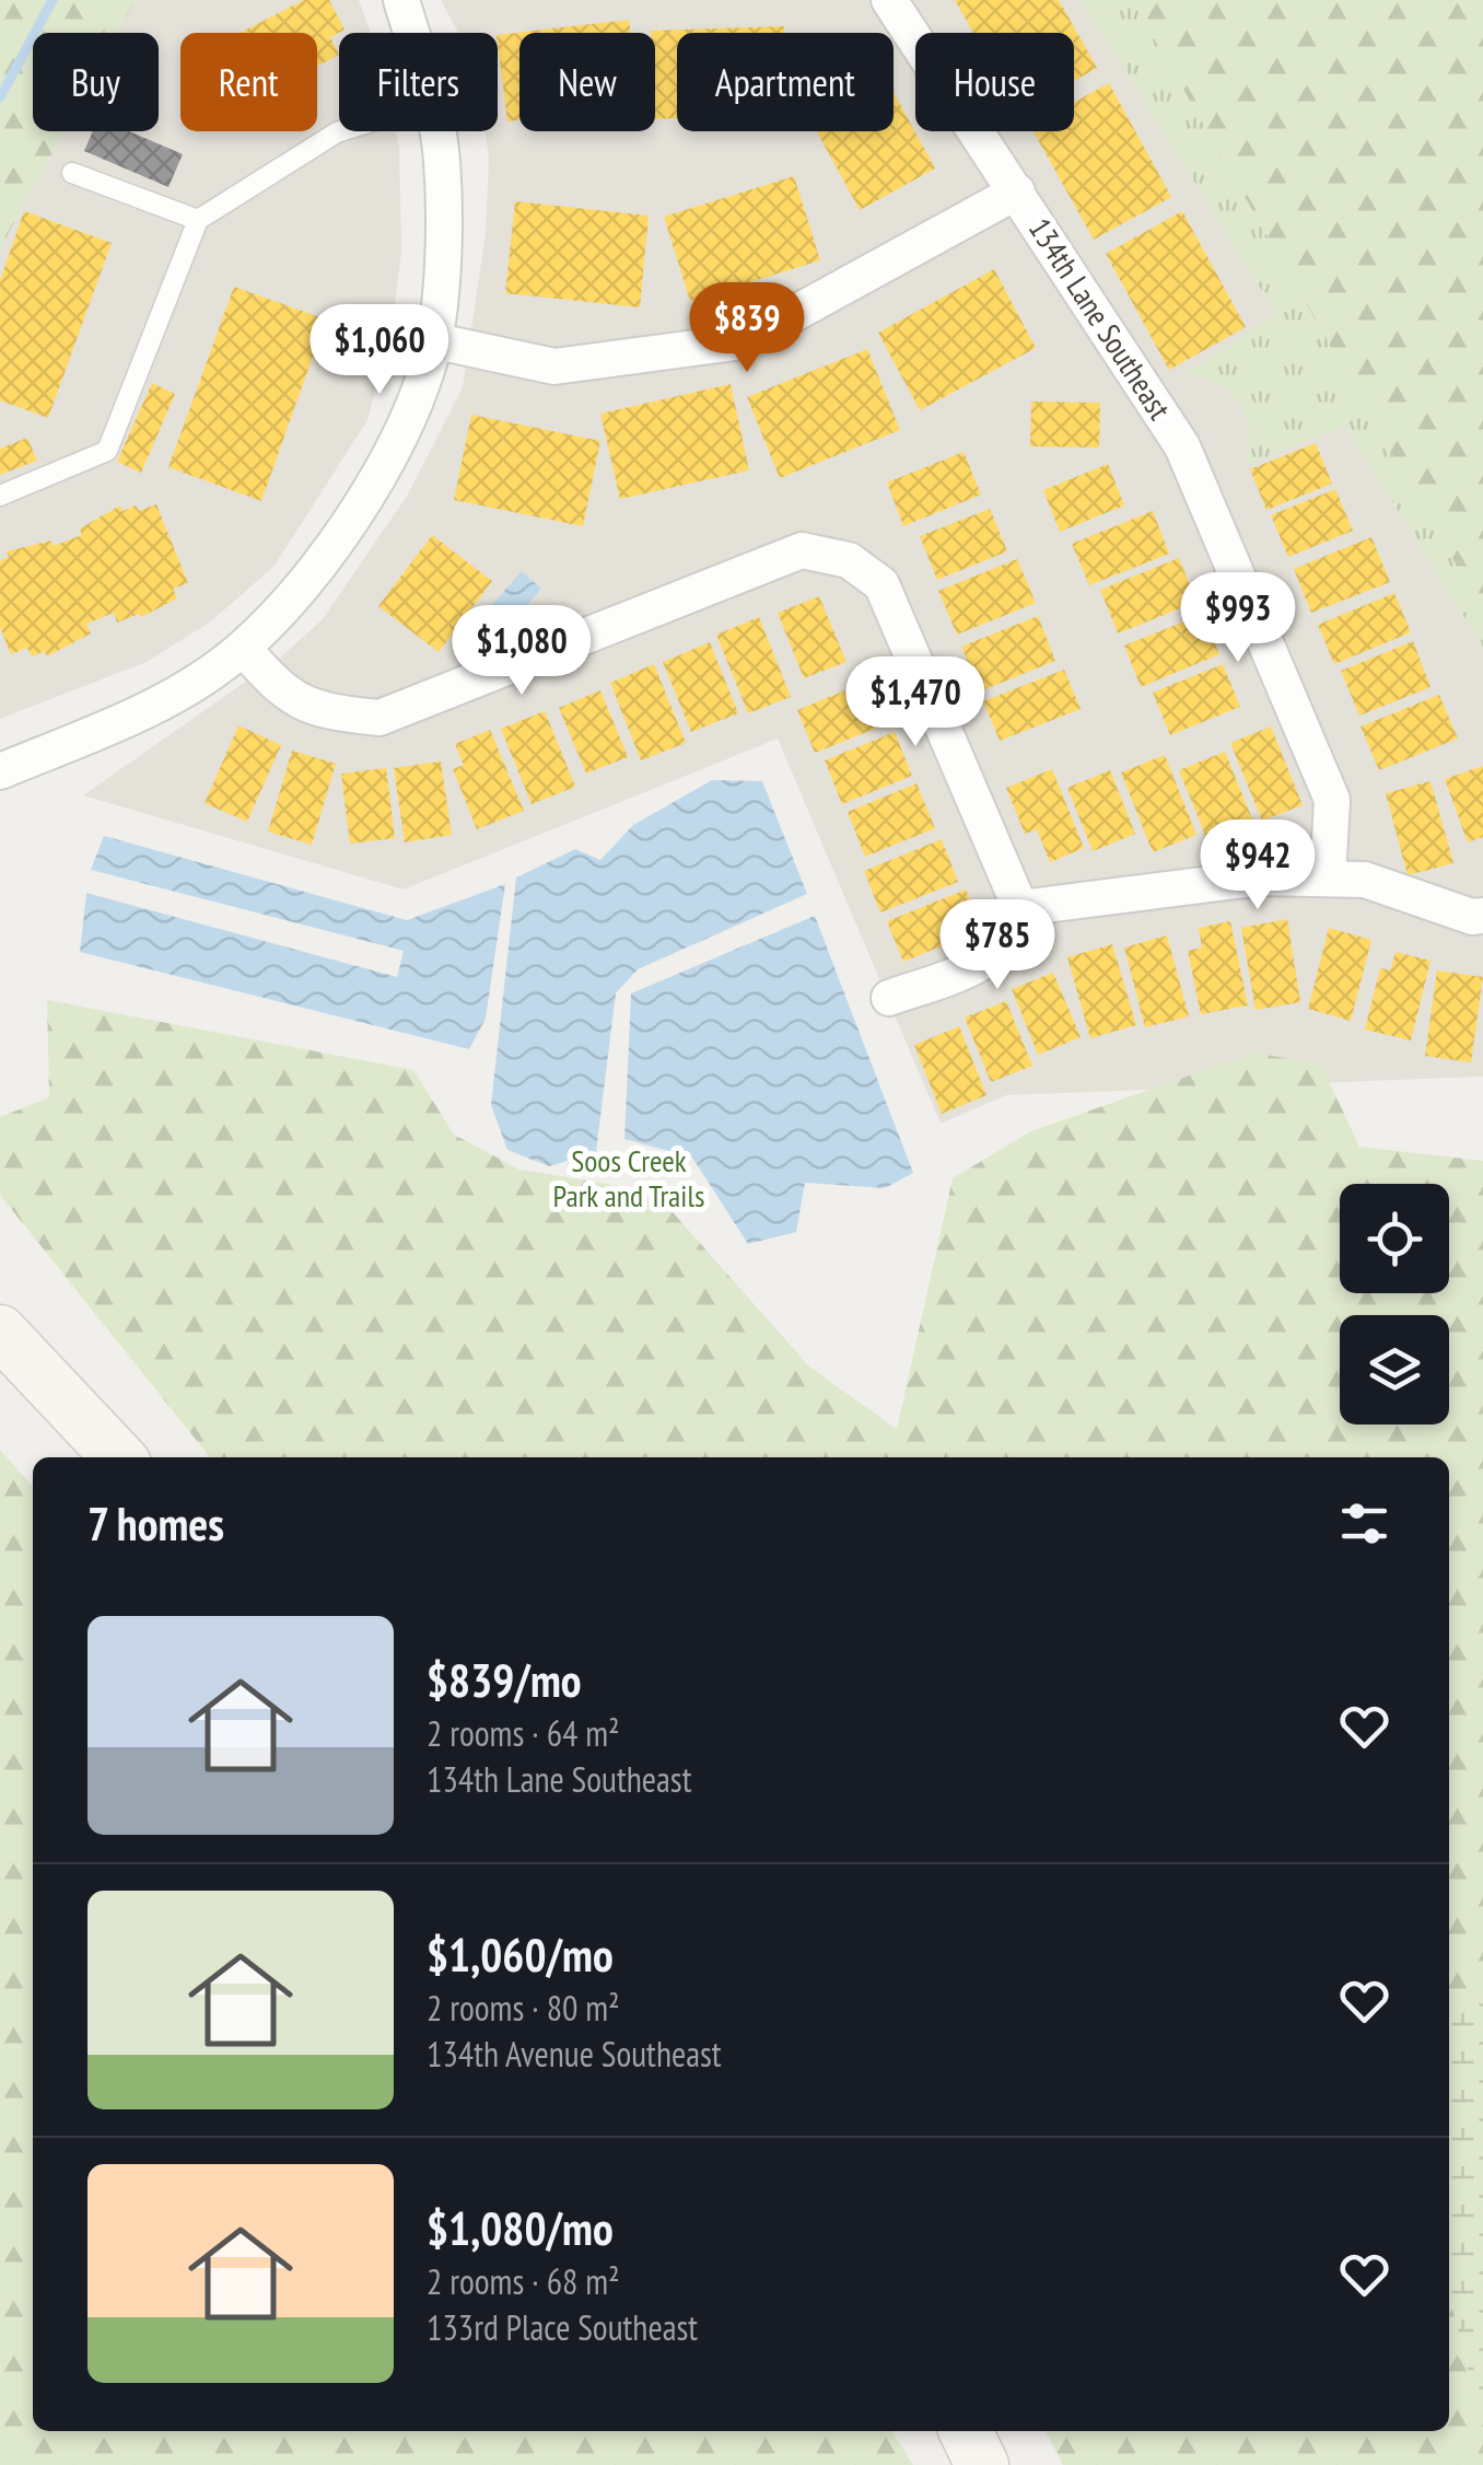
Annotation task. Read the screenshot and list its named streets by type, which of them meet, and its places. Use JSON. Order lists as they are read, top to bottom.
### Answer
{
  "streets": {
    "street": ["134th Lane Southeast"]
  },
  "parks": ["Soos Creek Park and Trails"],
  "page": {
    "chip": [
      "Buy",
      "Rent",
      "Filters",
      "New",
      "Apartment",
      "House"
    ],
    "price": [
      "$839",
      "$1,060",
      "$993",
      "$1,080",
      "$1,470",
      "$942",
      "$785"
    ],
    "heading": "7 homes",
    "list": [
      {
        "name": "$839/mo",
        "note": "2 rooms · 64 m² · 134th Lane Southeast"
      },
      {
        "name": "$1,060/mo",
        "note": "2 rooms · 80 m² · 134th Avenue Southeast"
      },
      {
        "name": "$1,080/mo",
        "note": "2 rooms · 68 m² · 133rd Place Southeast"
      }
    ]
  }
}
